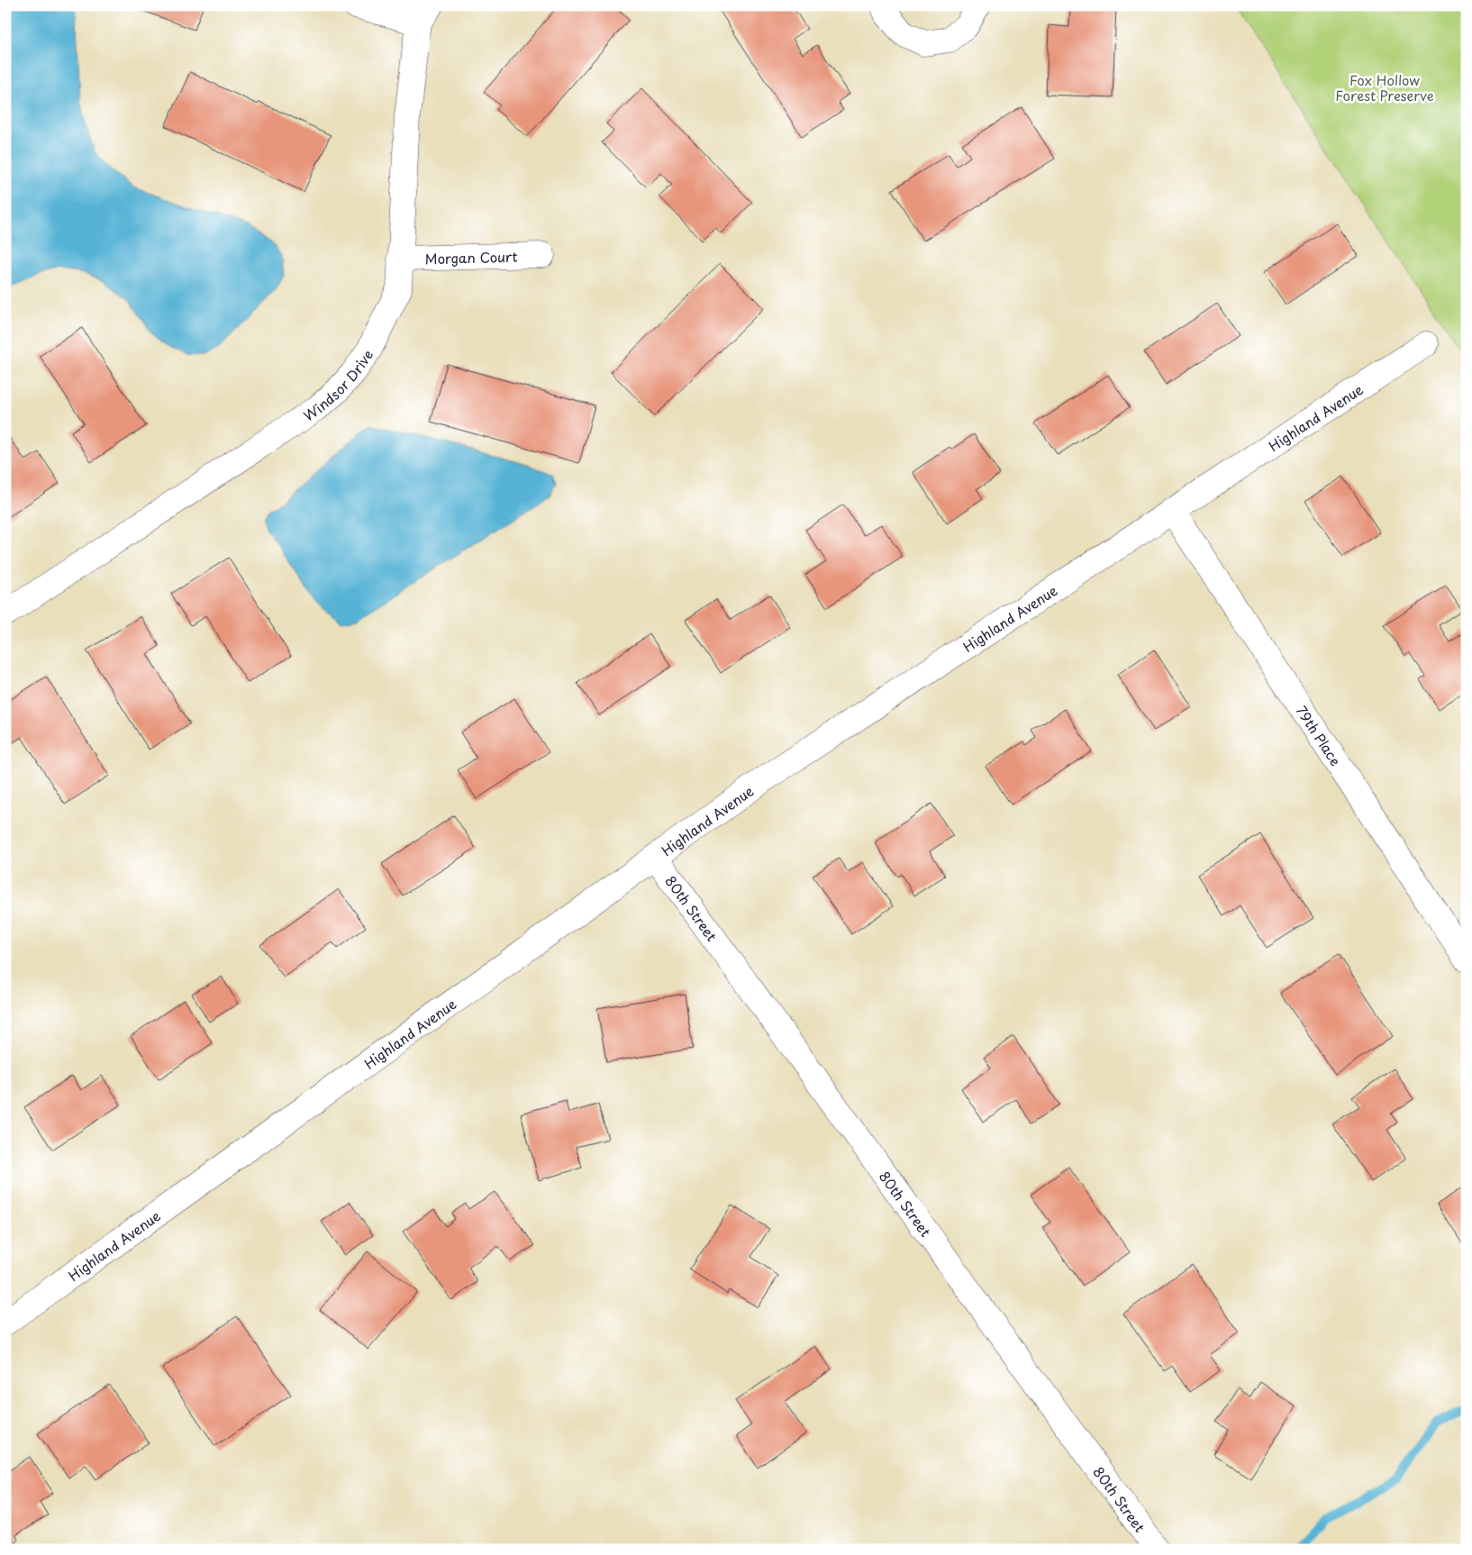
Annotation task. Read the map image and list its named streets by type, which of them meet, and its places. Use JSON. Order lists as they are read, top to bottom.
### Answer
{
  "streets": {
    "street": [
      "Morgan Court",
      "Windsor Drive",
      "Highland Avenue",
      "79th Place",
      "80th Street"
    ]
  },
  "crossings": [
    ["Morgan Court", "Windsor Drive"],
    ["Highland Avenue", "79th Place"],
    ["Highland Avenue", "80th Street"]
  ],
  "parks": ["Fox Hollow Forest Preserve"]
}
